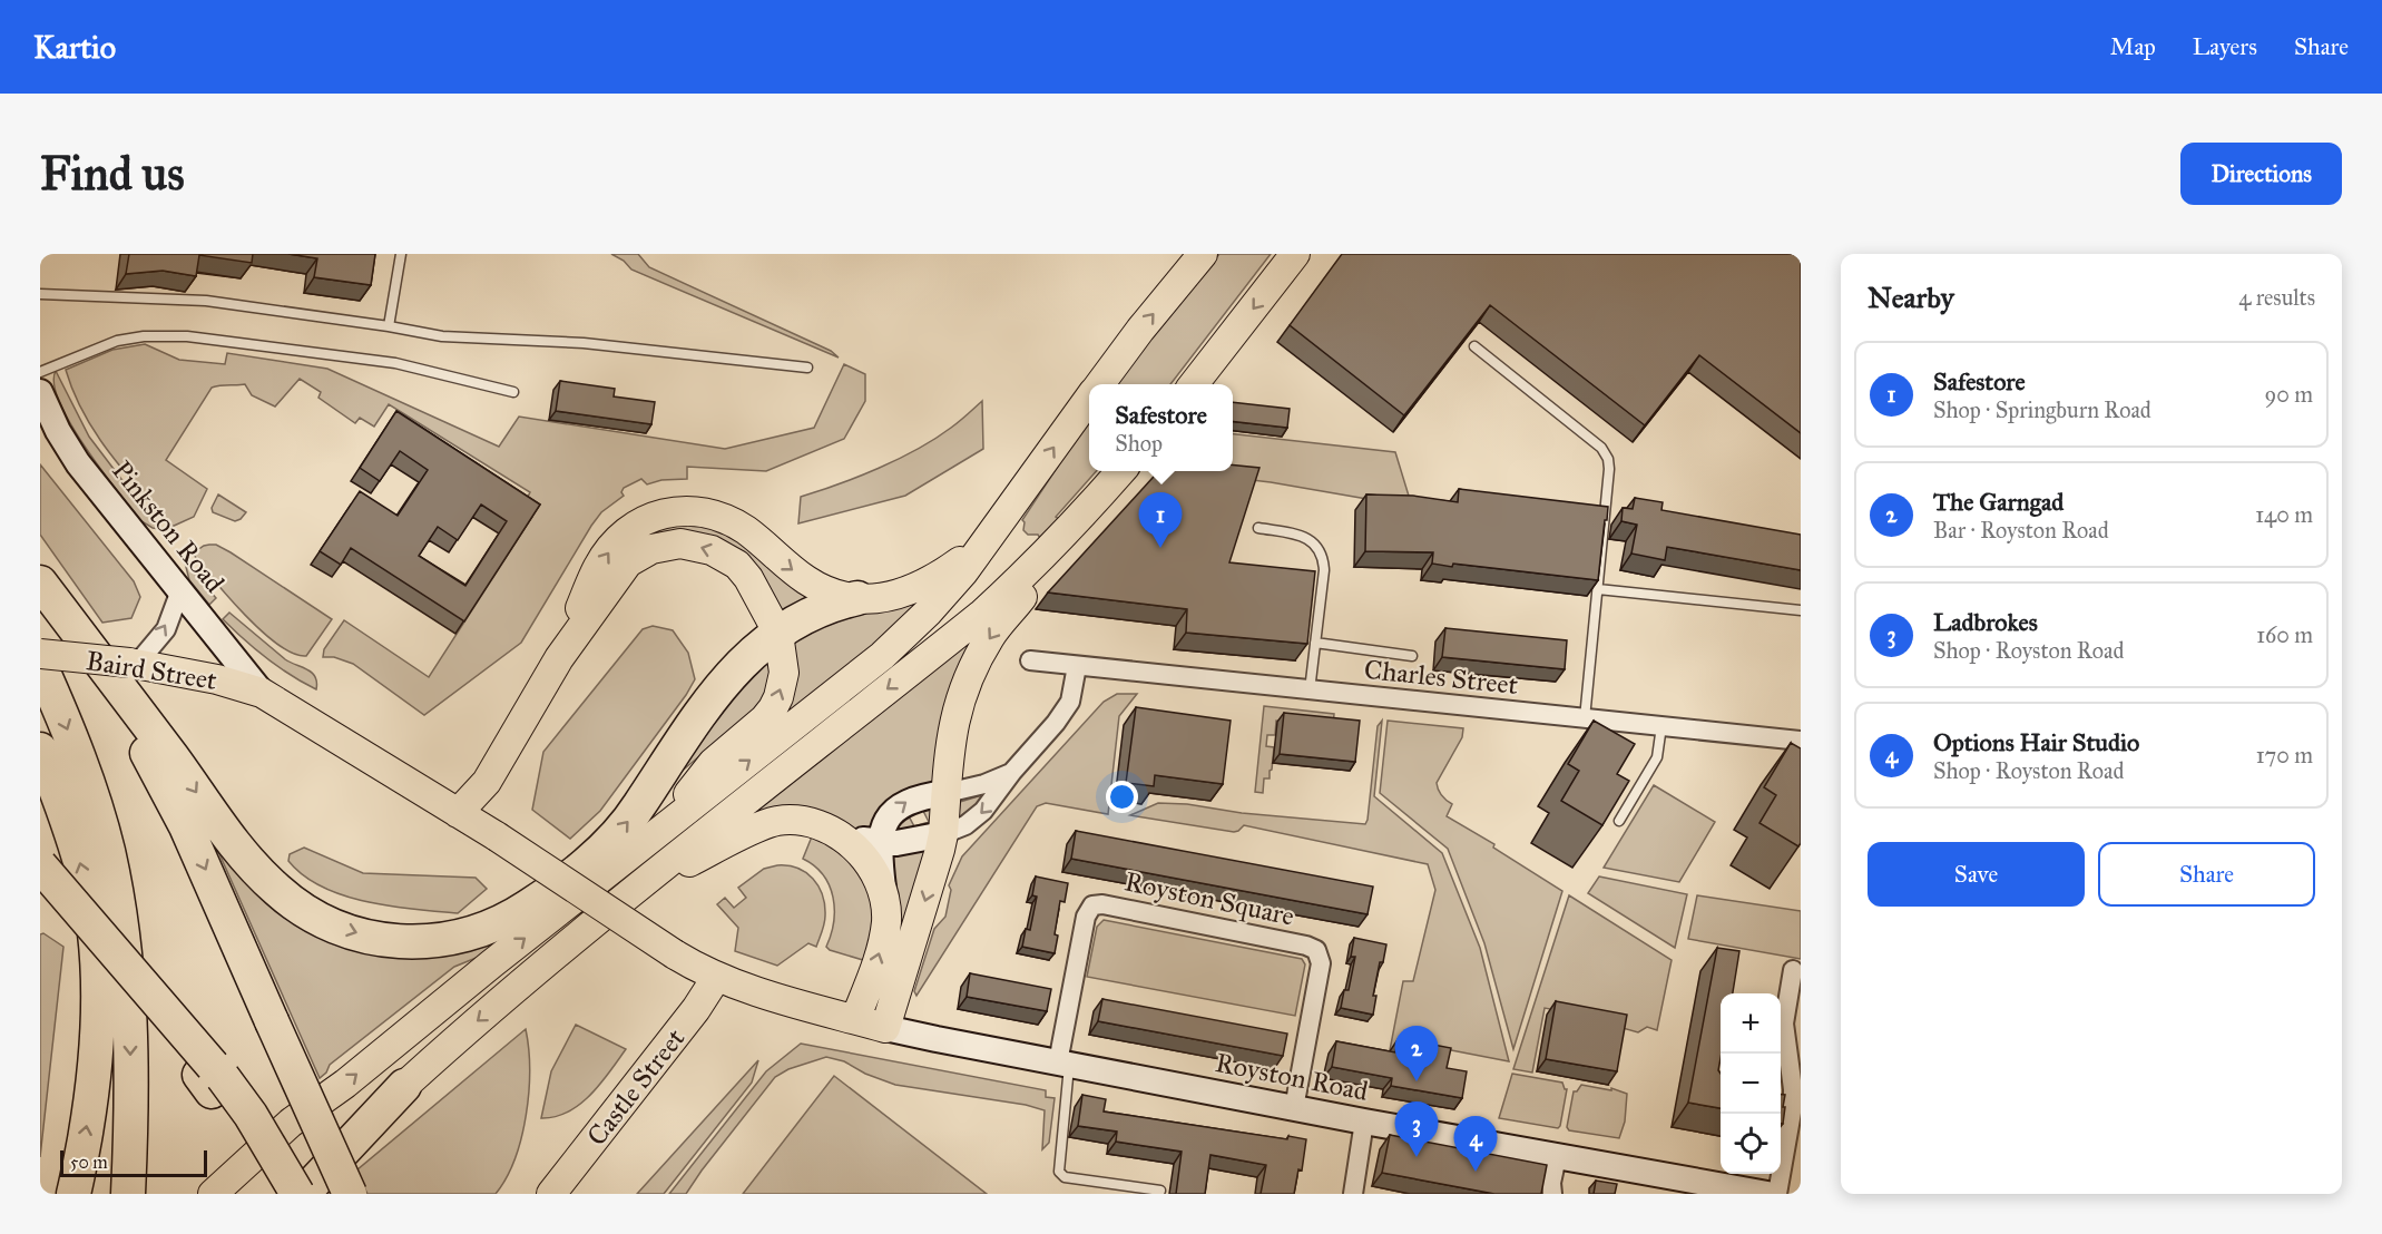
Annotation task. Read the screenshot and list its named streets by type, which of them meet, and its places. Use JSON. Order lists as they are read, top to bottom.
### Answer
{
  "streets": {
    "main road": ["Baird Street", "Castle Street"],
    "street": [
      "Pinkston Road",
      "Charles Street",
      "Royston Square",
      "Royston Road"
    ]
  },
  "crossings": [
    ["Pinkston Road", "Baird Street"],
    ["Baird Street", "Royston Road"],
    ["Baird Street", "Castle Street"],
    ["Royston Square", "Royston Road"]
  ],
  "scale_bar": "50 m",
  "page": {
    "header": "Kartio",
    "nav": ["Map", "Layers", "Share"],
    "buttons": [
      "Directions",
      ["Save", "Share"]
    ],
    "title": "Find us",
    "heading": ["Nearby", "4 results"],
    "list": [
      {
        "mark": "1",
        "name": "Safestore",
        "note": "Shop · Springburn Road",
        "value": "90 m"
      },
      {
        "mark": "2",
        "name": "The Garngad",
        "note": "Bar · Royston Road",
        "value": "140 m"
      },
      {
        "mark": "3",
        "name": "Ladbrokes",
        "note": "Shop · Royston Road",
        "value": "160 m"
      },
      {
        "mark": "4",
        "name": "Options Hair Studio",
        "note": "Shop · Royston Road",
        "value": "170 m"
      }
    ],
    "popup": ["Safestore", "Shop"],
    "pins": [
      "1",
      "2",
      "3",
      "4"
    ],
    "map_buttons": ["+", "−"],
    "scale": "50 m"
  }
}
